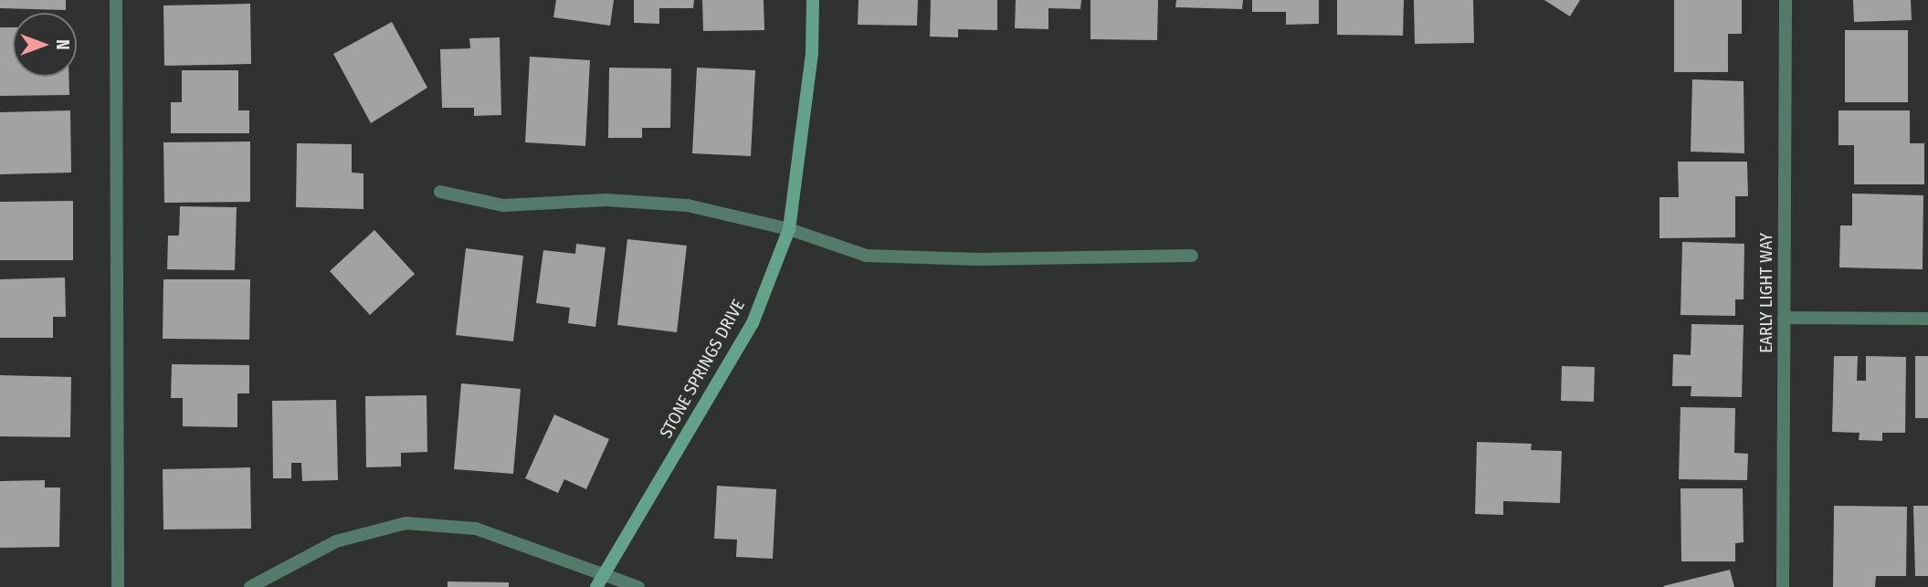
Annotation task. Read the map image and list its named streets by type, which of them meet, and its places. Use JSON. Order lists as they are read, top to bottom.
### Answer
{
  "streets": {
    "street": ["EARLY LIGHT WAY", "STONE SPRINGS DRIVE"]
  },
  "north": "right"
}
